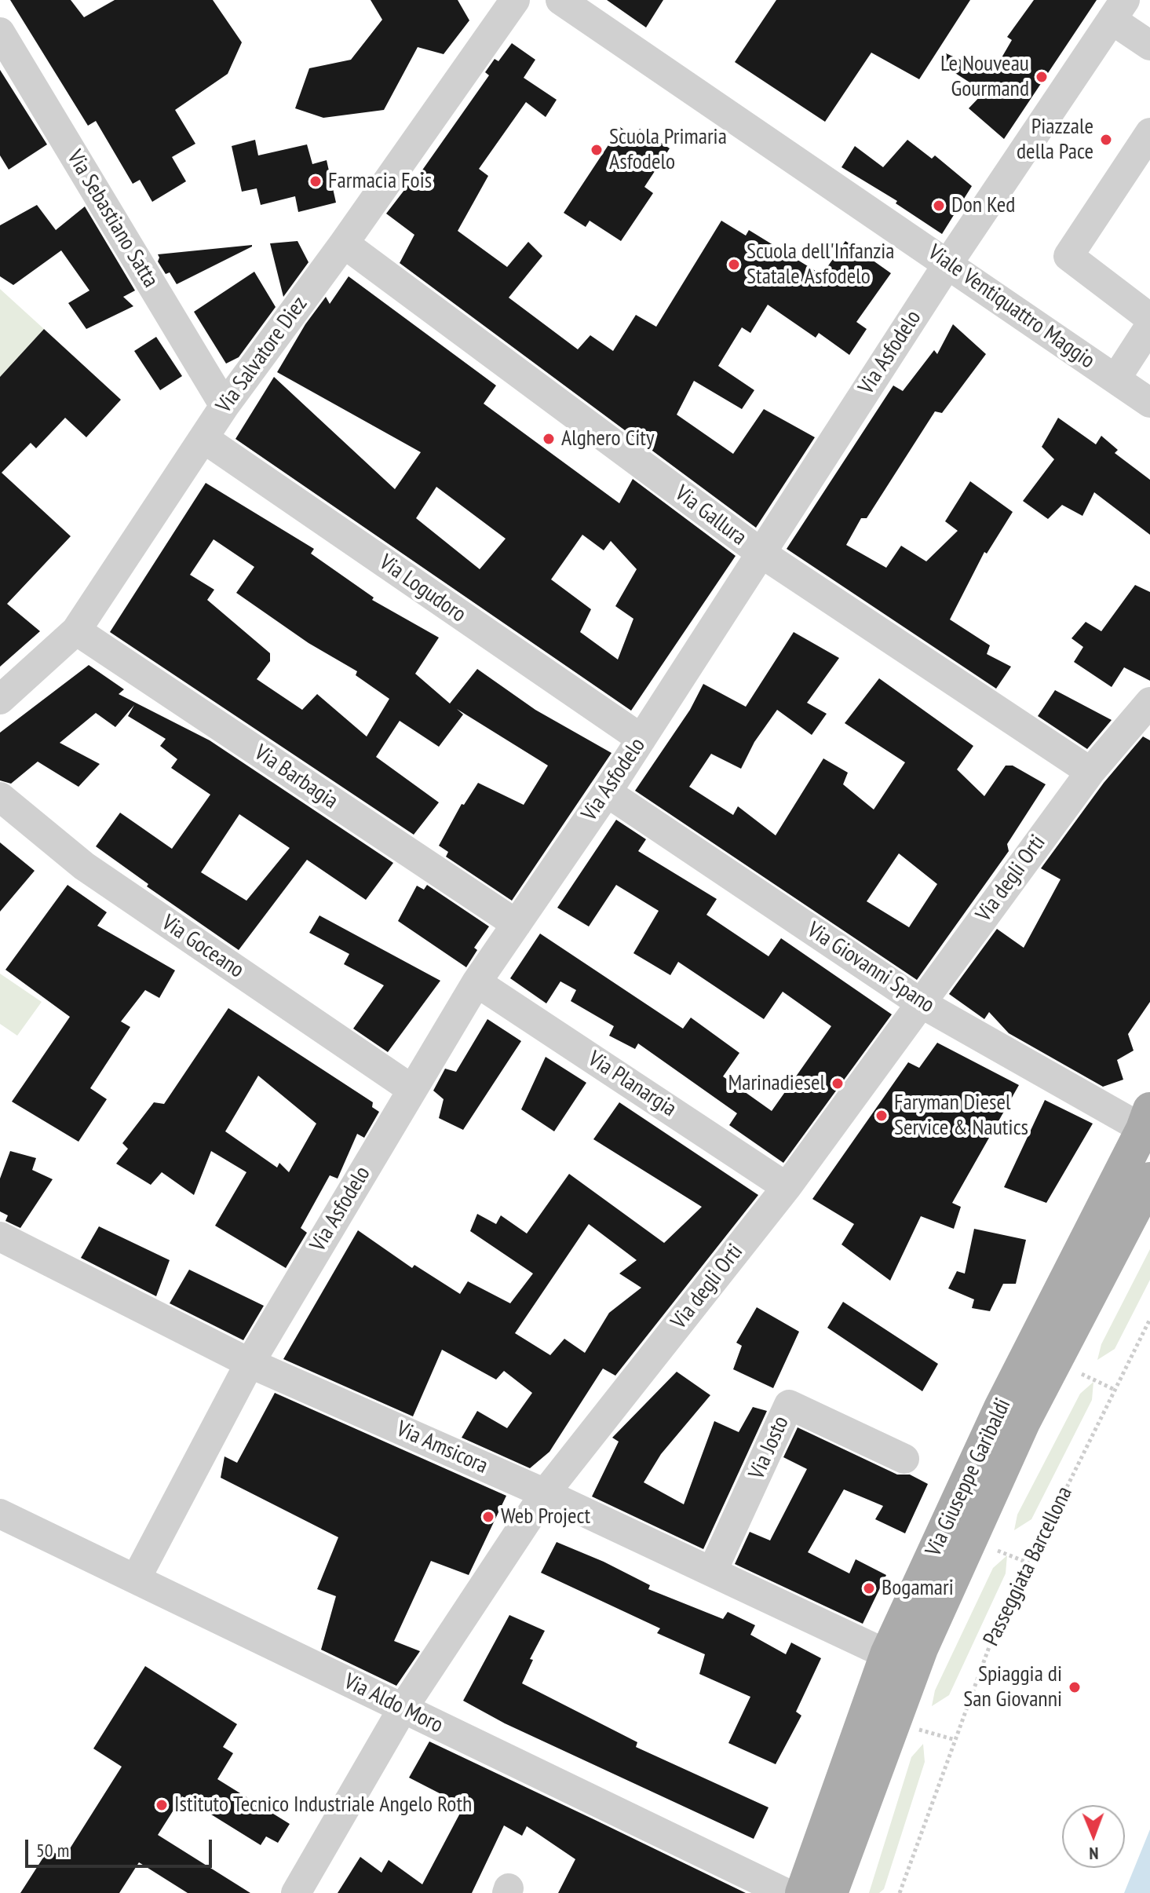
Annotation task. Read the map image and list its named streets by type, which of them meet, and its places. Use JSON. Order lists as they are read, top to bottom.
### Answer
{
  "streets": {
    "main road": ["Via Giuseppe Garibaldi"],
    "street": [
      "Via Sebastiano Satta",
      "Viale Ventiquattro Maggio",
      "Via Asfodelo",
      "Via Salvatore Diez",
      "Via Gallura",
      "Via Logudoro",
      "Via Barbagia",
      "Via degli Orti",
      "Via Goceano",
      "Via Giovanni Spano",
      "Via Planargia",
      "Via Amsicora",
      "Via Josto",
      "Via Aldo Moro"
    ],
    "path": ["Passeggiata Barcellona"]
  },
  "crossings": [
    ["Via Sebastiano Satta", "Via Salvatore Diez"],
    ["Viale Ventiquattro Maggio", "Via Asfodelo"],
    ["Via Asfodelo", "Via Gallura"],
    ["Via Asfodelo", "Via Logudoro"],
    ["Via Asfodelo", "Via Barbagia"],
    ["Via Asfodelo", "Via Goceano"],
    ["Via Asfodelo", "Via Giovanni Spano"],
    ["Via Asfodelo", "Via Planargia"],
    ["Via Asfodelo", "Via Amsicora"],
    ["Via Asfodelo", "Via Aldo Moro"],
    ["Via Salvatore Diez", "Via Gallura"],
    ["Via Salvatore Diez", "Via Logudoro"],
    ["Via Salvatore Diez", "Via Barbagia"],
    ["Via Gallura", "Via degli Orti"],
    ["Via degli Orti", "Via Giovanni Spano"],
    ["Via degli Orti", "Via Planargia"],
    ["Via degli Orti", "Via Amsicora"],
    ["Via degli Orti", "Via Aldo Moro"],
    ["Via Giovanni Spano", "Via Giuseppe Garibaldi"],
    ["Via Amsicora", "Via Josto"],
    ["Via Amsicora", "Via Giuseppe Garibaldi"]
  ],
  "places": [
    "Le Nouveau Gourmand",
    "Piazzale della Pace",
    "Scuola Primaria Asfodelo",
    "Farmacia Fois",
    "Don Ked",
    "Scuola dell'Infanzia Statale Asfodelo",
    "Alghero City",
    "Marinadiesel",
    "Faryman Diesel Service & Nautics",
    "Web Project",
    "Bogamari",
    "Spiaggia di San Giovanni",
    "Istituto Tecnico Industriale Angelo Roth"
  ],
  "scale_bar": "50 m",
  "north": "bottom"
}
